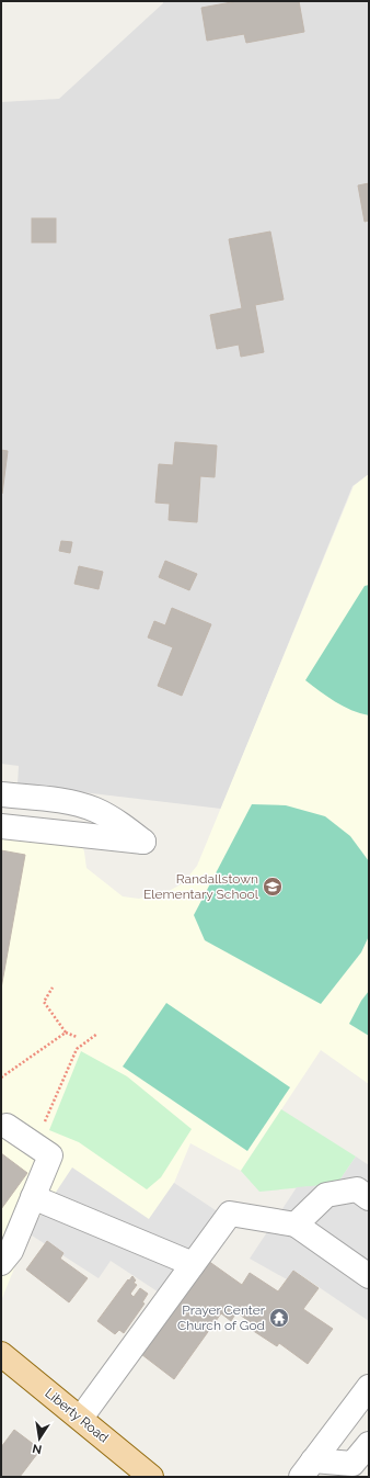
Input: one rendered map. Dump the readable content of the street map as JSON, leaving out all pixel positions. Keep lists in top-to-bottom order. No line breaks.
{"streets":{"main road":["Liberty Road"]},"places":{"school or university":["Randallstown Elementary School"],"temple":["Prayer Center Church of God"]},"north":"bottom"}
